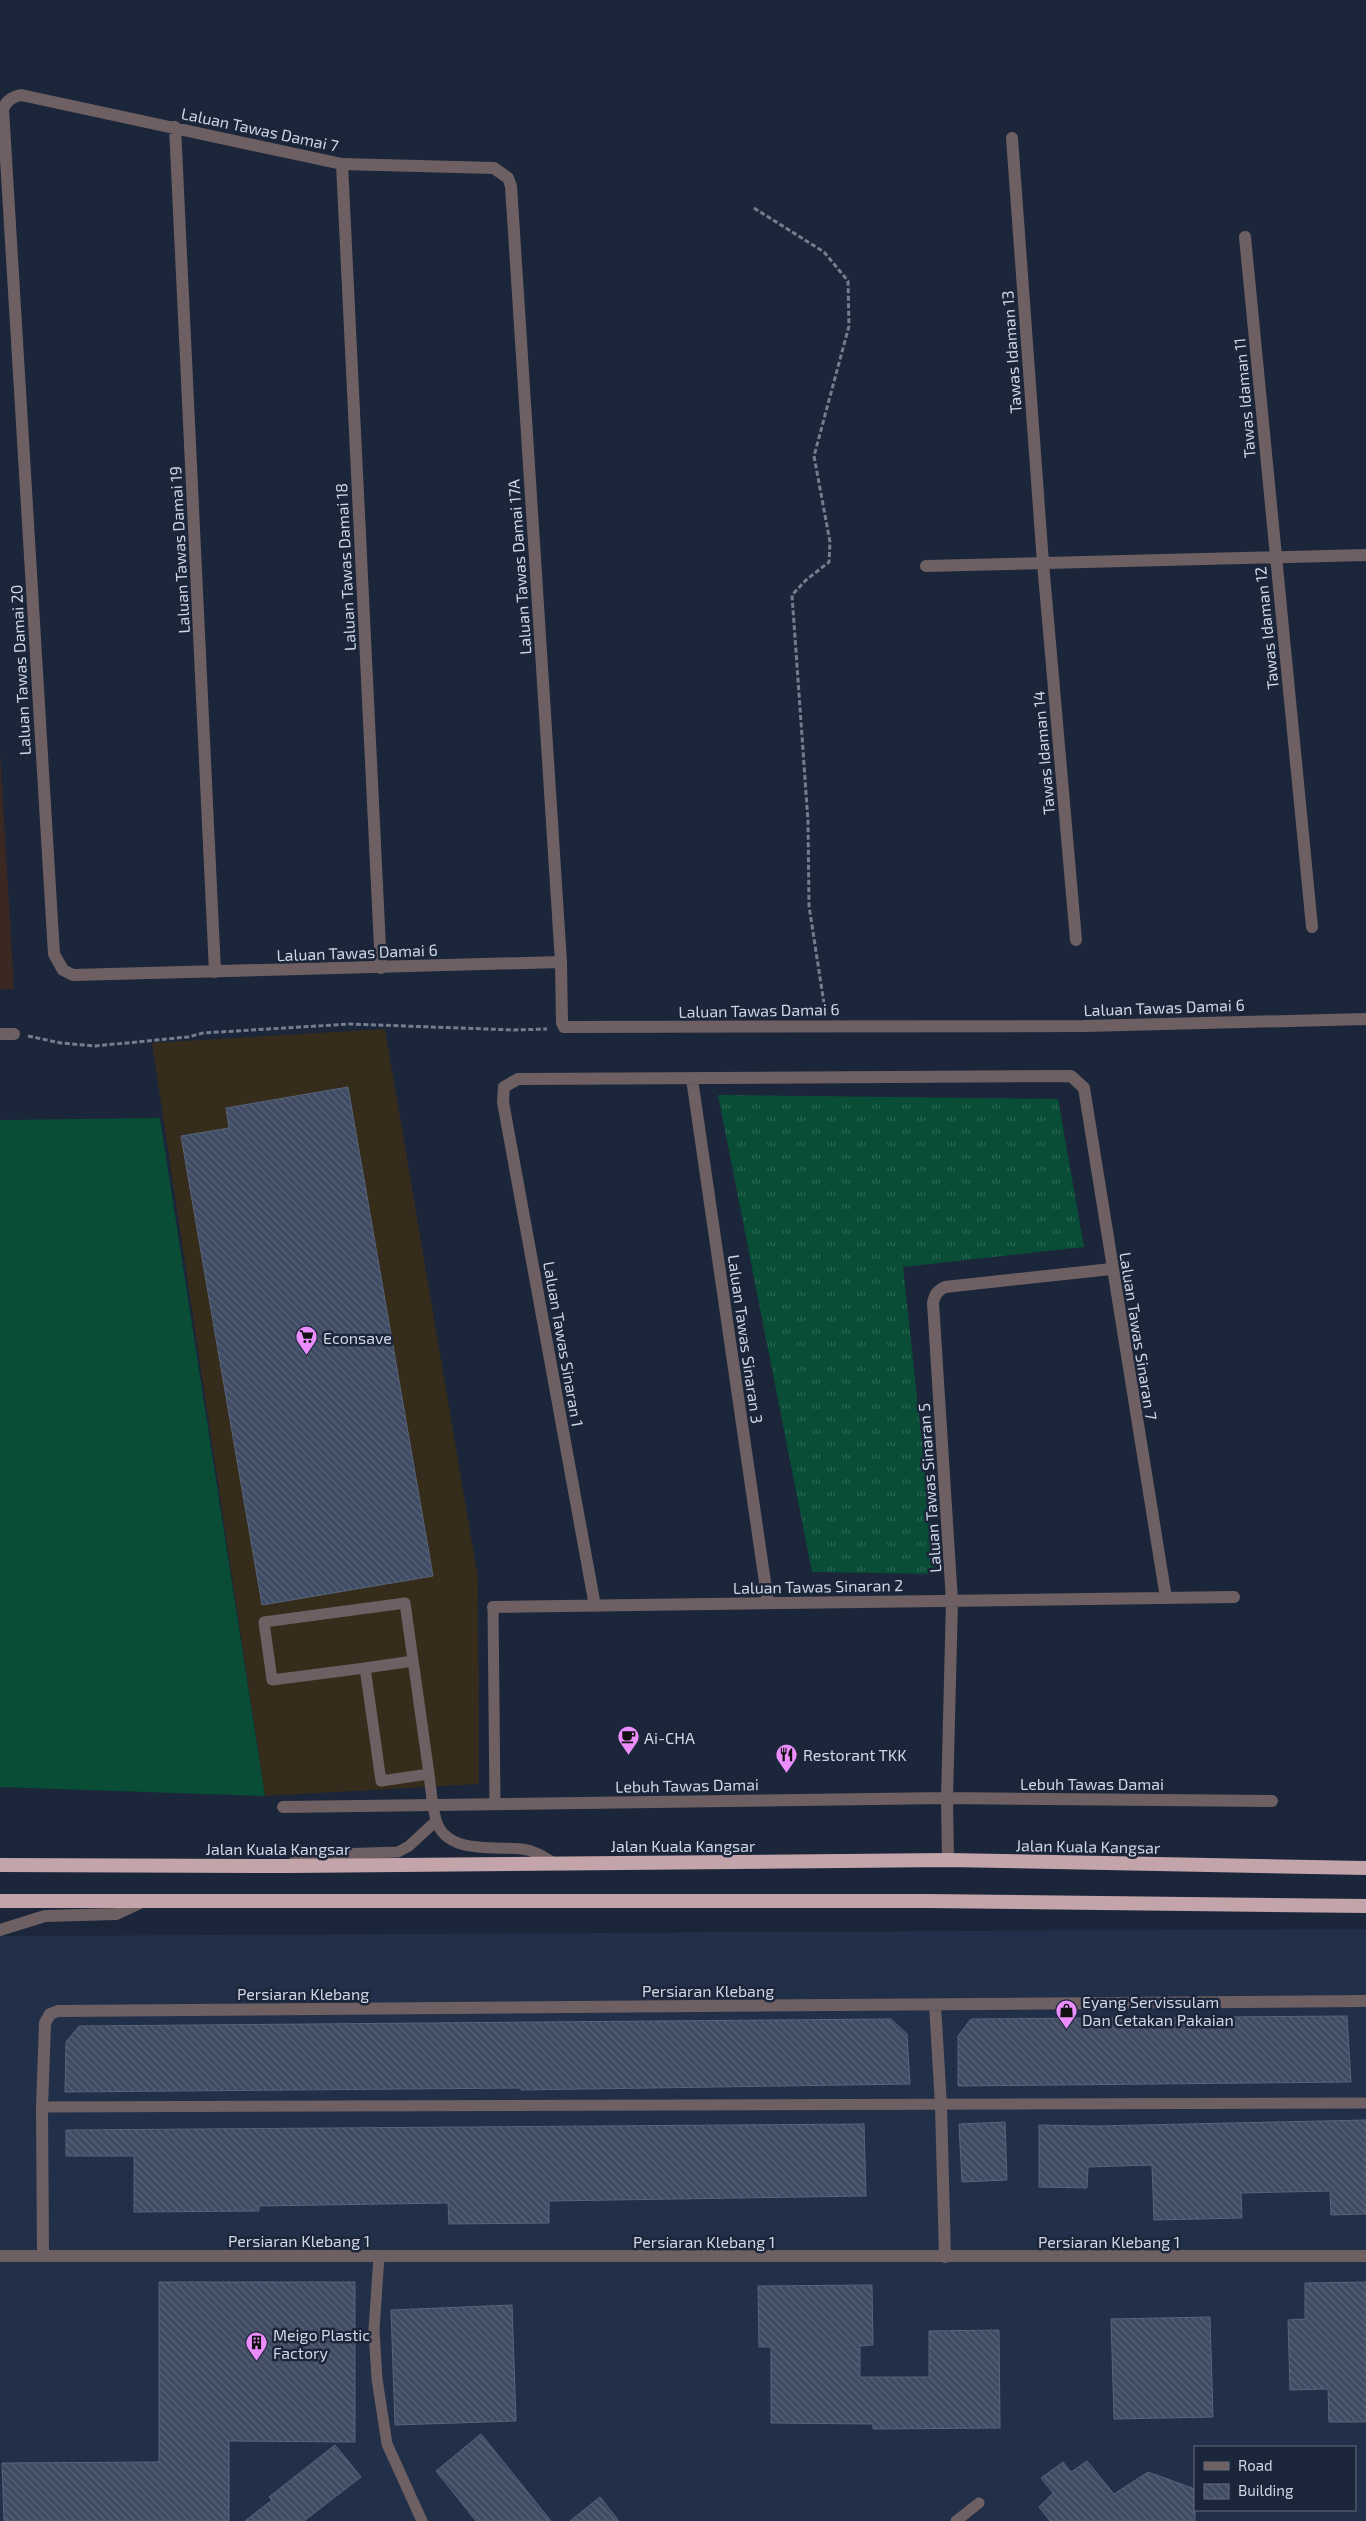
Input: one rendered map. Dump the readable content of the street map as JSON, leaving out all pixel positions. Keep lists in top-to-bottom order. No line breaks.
{"streets":{"highway":["Jalan Kuala Kangsar"],"street":["Laluan Tawas Damai 7","Tawas Idaman 13","Tawas Idaman 11","Laluan Tawas Damai 19","Laluan Tawas Damai 18","Laluan Tawas Damai 17A","Tawas Idaman 12","Laluan Tawas Damai 20","Tawas Idaman 14","Laluan Tawas Damai 6","Laluan Tawas Sinaran 7","Laluan Tawas Sinaran 3","Laluan Tawas Sinaran 1","Laluan Tawas Sinaran 5","Laluan Tawas Sinaran 2","Lebuh Tawas Damai","Persiaran Klebang","Persiaran Klebang 1"]},"crossings":[["Laluan Tawas Damai 7","Laluan Tawas Damai 19"],["Laluan Tawas Damai 7","Laluan Tawas Damai 18"],["Laluan Tawas Damai 7","Laluan Tawas Damai 17A"],["Laluan Tawas Damai 7","Laluan Tawas Damai 20"],["Tawas Idaman 13","Tawas Idaman 12"],["Tawas Idaman 13","Tawas Idaman 14"],["Tawas Idaman 11","Tawas Idaman 12"],["Laluan Tawas Damai 19","Laluan Tawas Damai 20"],["Laluan Tawas Damai 19","Laluan Tawas Damai 6"],["Laluan Tawas Damai 18","Laluan Tawas Damai 6"],["Laluan Tawas Damai 17A","Laluan Tawas Damai 6"],["Tawas Idaman 12","Tawas Idaman 14"],["Laluan Tawas Damai 20","Laluan Tawas Damai 6"],["Laluan Tawas Sinaran 7","Laluan Tawas Sinaran 3"],["Laluan Tawas Sinaran 7","Laluan Tawas Sinaran 1"],["Laluan Tawas Sinaran 7","Laluan Tawas Sinaran 5"],["Laluan Tawas Sinaran 7","Laluan Tawas Sinaran 2"],["Laluan Tawas Sinaran 3","Laluan Tawas Sinaran 1"],["Laluan Tawas Sinaran 3","Laluan Tawas Sinaran 2"],["Laluan Tawas Sinaran 1","Laluan Tawas Sinaran 2"],["Laluan Tawas Sinaran 5","Laluan Tawas Sinaran 2"],["Laluan Tawas Sinaran 5","Lebuh Tawas Damai"],["Laluan Tawas Sinaran 5","Jalan Kuala Kangsar"]],"places":{"supermarket":["Econsave"],"cafe":["Ai-CHA"],"restaurant":["Restorant TKK"],"shop":["Eyang Servissulam Dan Cetakan Pakaian"],"building":["Meigo Plastic Factory"]},"legend":["Road","Building"]}
